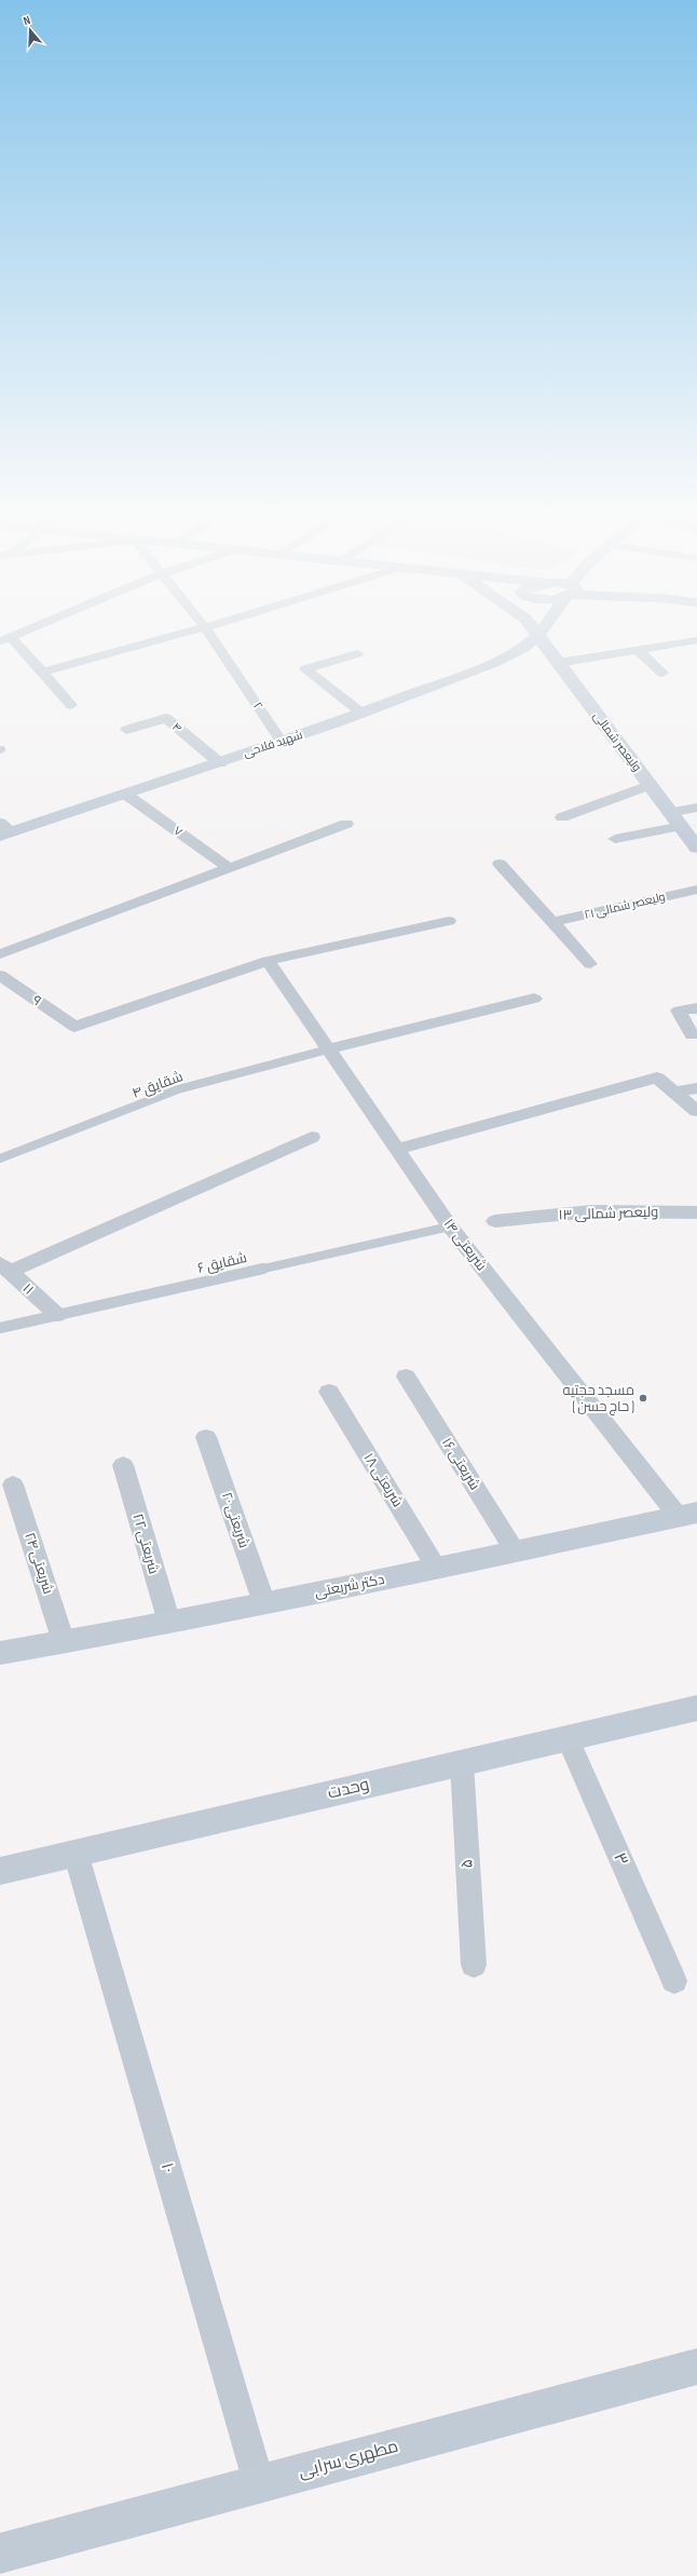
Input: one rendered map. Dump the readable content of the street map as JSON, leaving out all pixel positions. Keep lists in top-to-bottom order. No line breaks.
{"streets":{"street":["۲","۴","ولیعصر شمالی","شهید فلاحی","۷","ولیعصر شمالی ۲۱","۹","ولیعصر شمالی ۱۳","شریعتی ۱۴","۱۱","شریعتی ۱۶","شریعتی ۱۸","شریعتی ۲۰","شریعتی ۲۲","شریعتی ۲۴","دکتر شریعتی","وحدت","۳","۵","۱۰","مطهری سرابی"],"lane":["شقایق ۴","شقایق ۶"]},"crossings":[["۲","شهید فلاحی"],["۴","شهید فلاحی"],["ولیعصر شمالی","شهید فلاحی"],["شهید فلاحی","۷"],["۹","شریعتی ۱۴"],["شقایق ۴","شریعتی ۱۴"],["شریعتی ۱۴","شقایق ۶"],["شریعتی ۱۴","دکتر شریعتی"],["شقایق ۶","۱۱"],["شریعتی ۱۶","دکتر شریعتی"],["شریعتی ۱۸","دکتر شریعتی"],["شریعتی ۲۰","دکتر شریعتی"],["شریعتی ۲۲","دکتر شریعتی"],["شریعتی ۲۴","دکتر شریعتی"],["وحدت","۳"],["وحدت","۵"],["وحدت","۱۰"],["۱۰","مطهری سرابی"]],"places":["مسجد حجتیه ( حاج حسن )"],"north":"top"}
